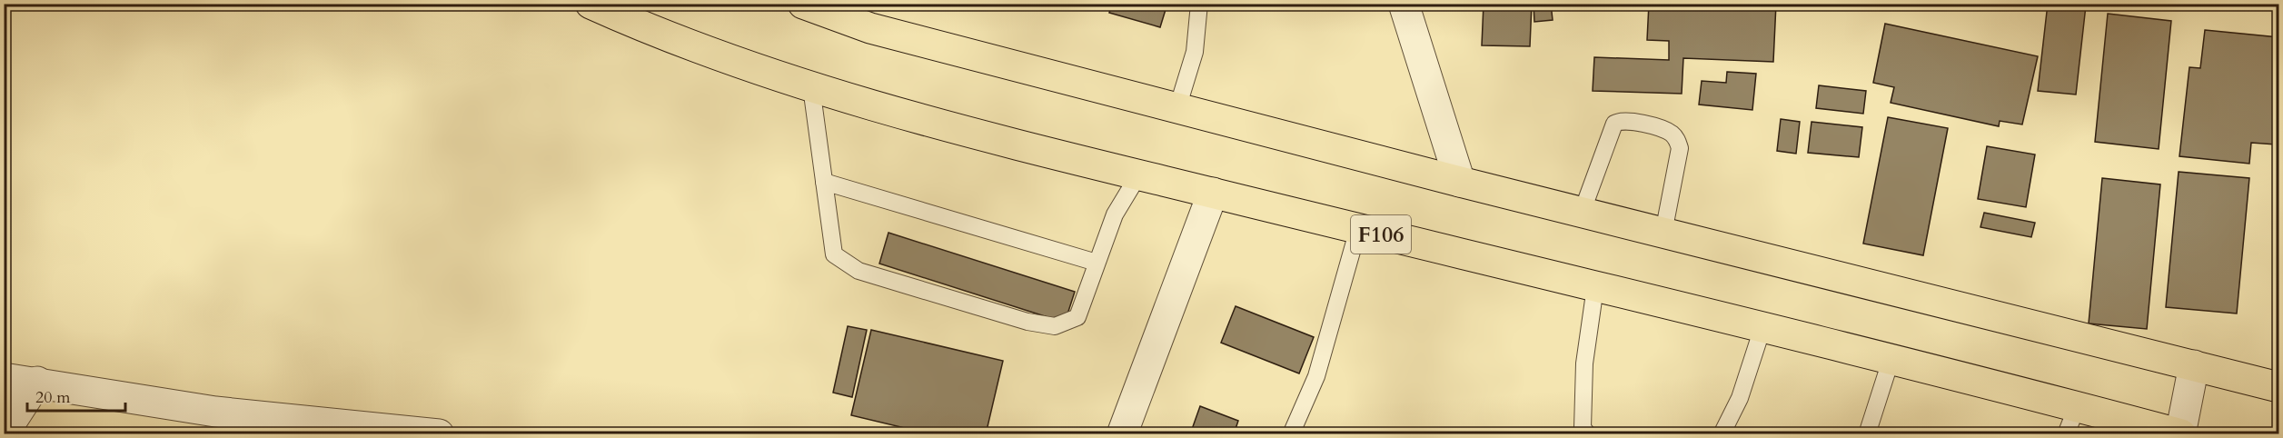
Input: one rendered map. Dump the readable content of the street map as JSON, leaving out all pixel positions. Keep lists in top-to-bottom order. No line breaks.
{"streets":{"main road":["F106"]},"scale_bar":"20 m"}
